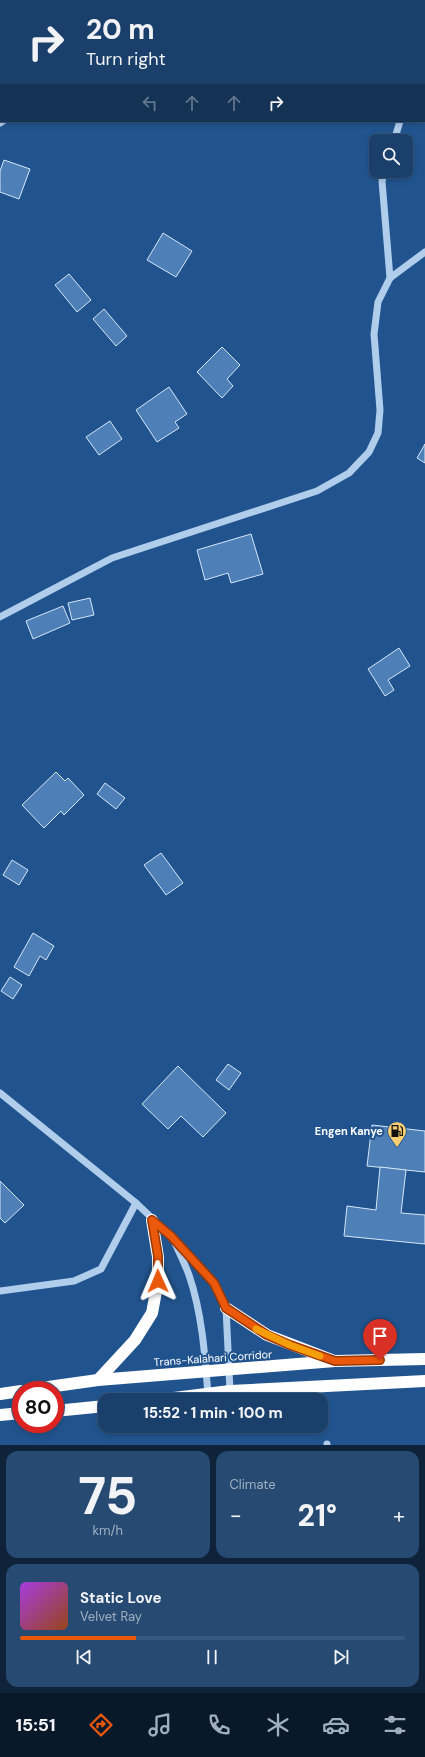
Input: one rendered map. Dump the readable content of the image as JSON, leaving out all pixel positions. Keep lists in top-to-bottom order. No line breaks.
{"streets":{"highway":["Trans-Kalahari Corridor"]},"places":{"fuel station":["Engen Kanye"]},"page":{"turn":["20 m","Turn right"],"limit":"80","trip":"15:52 · 1 min · 100 m","tile":[["75","km/h"],"Climate"],"heat":["−","21°","+"],"song":["Static Love","Velvet Ray"],"tabs":"15:51"}}
